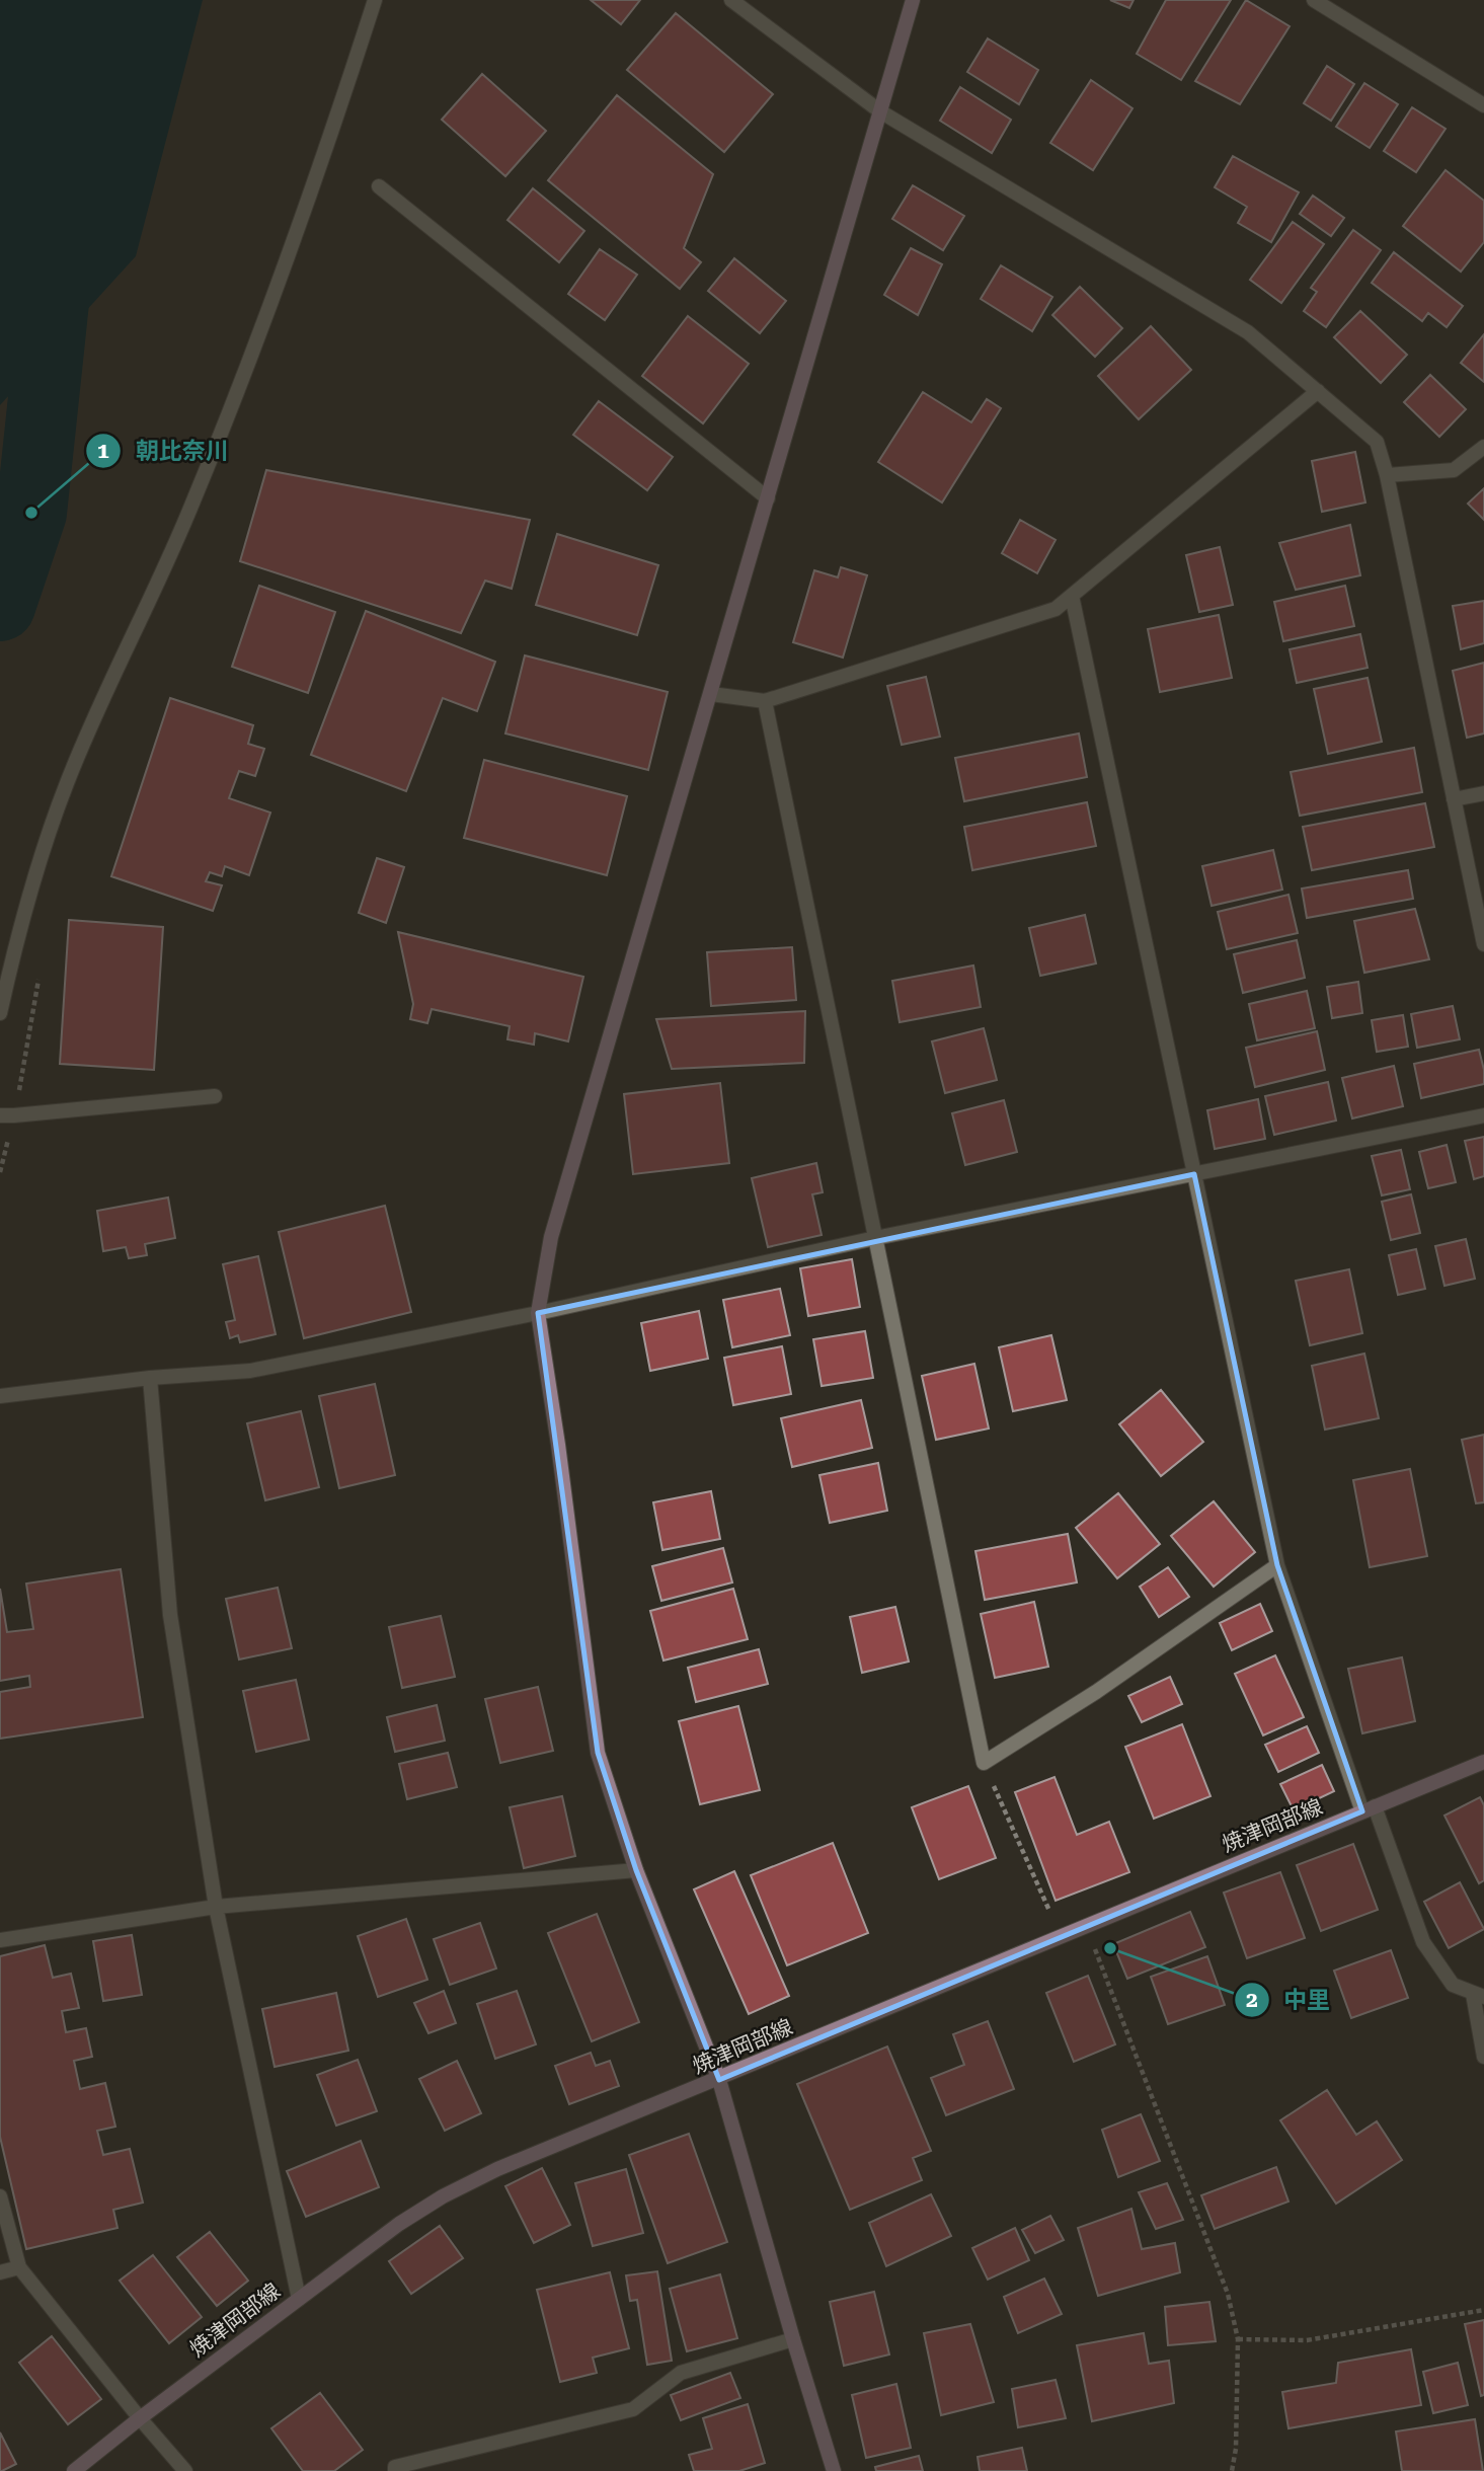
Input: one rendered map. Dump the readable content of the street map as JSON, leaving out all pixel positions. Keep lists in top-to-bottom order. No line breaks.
{"streets":{"street":["焼津岡部線"]},"places":["朝比奈川","中里"]}
